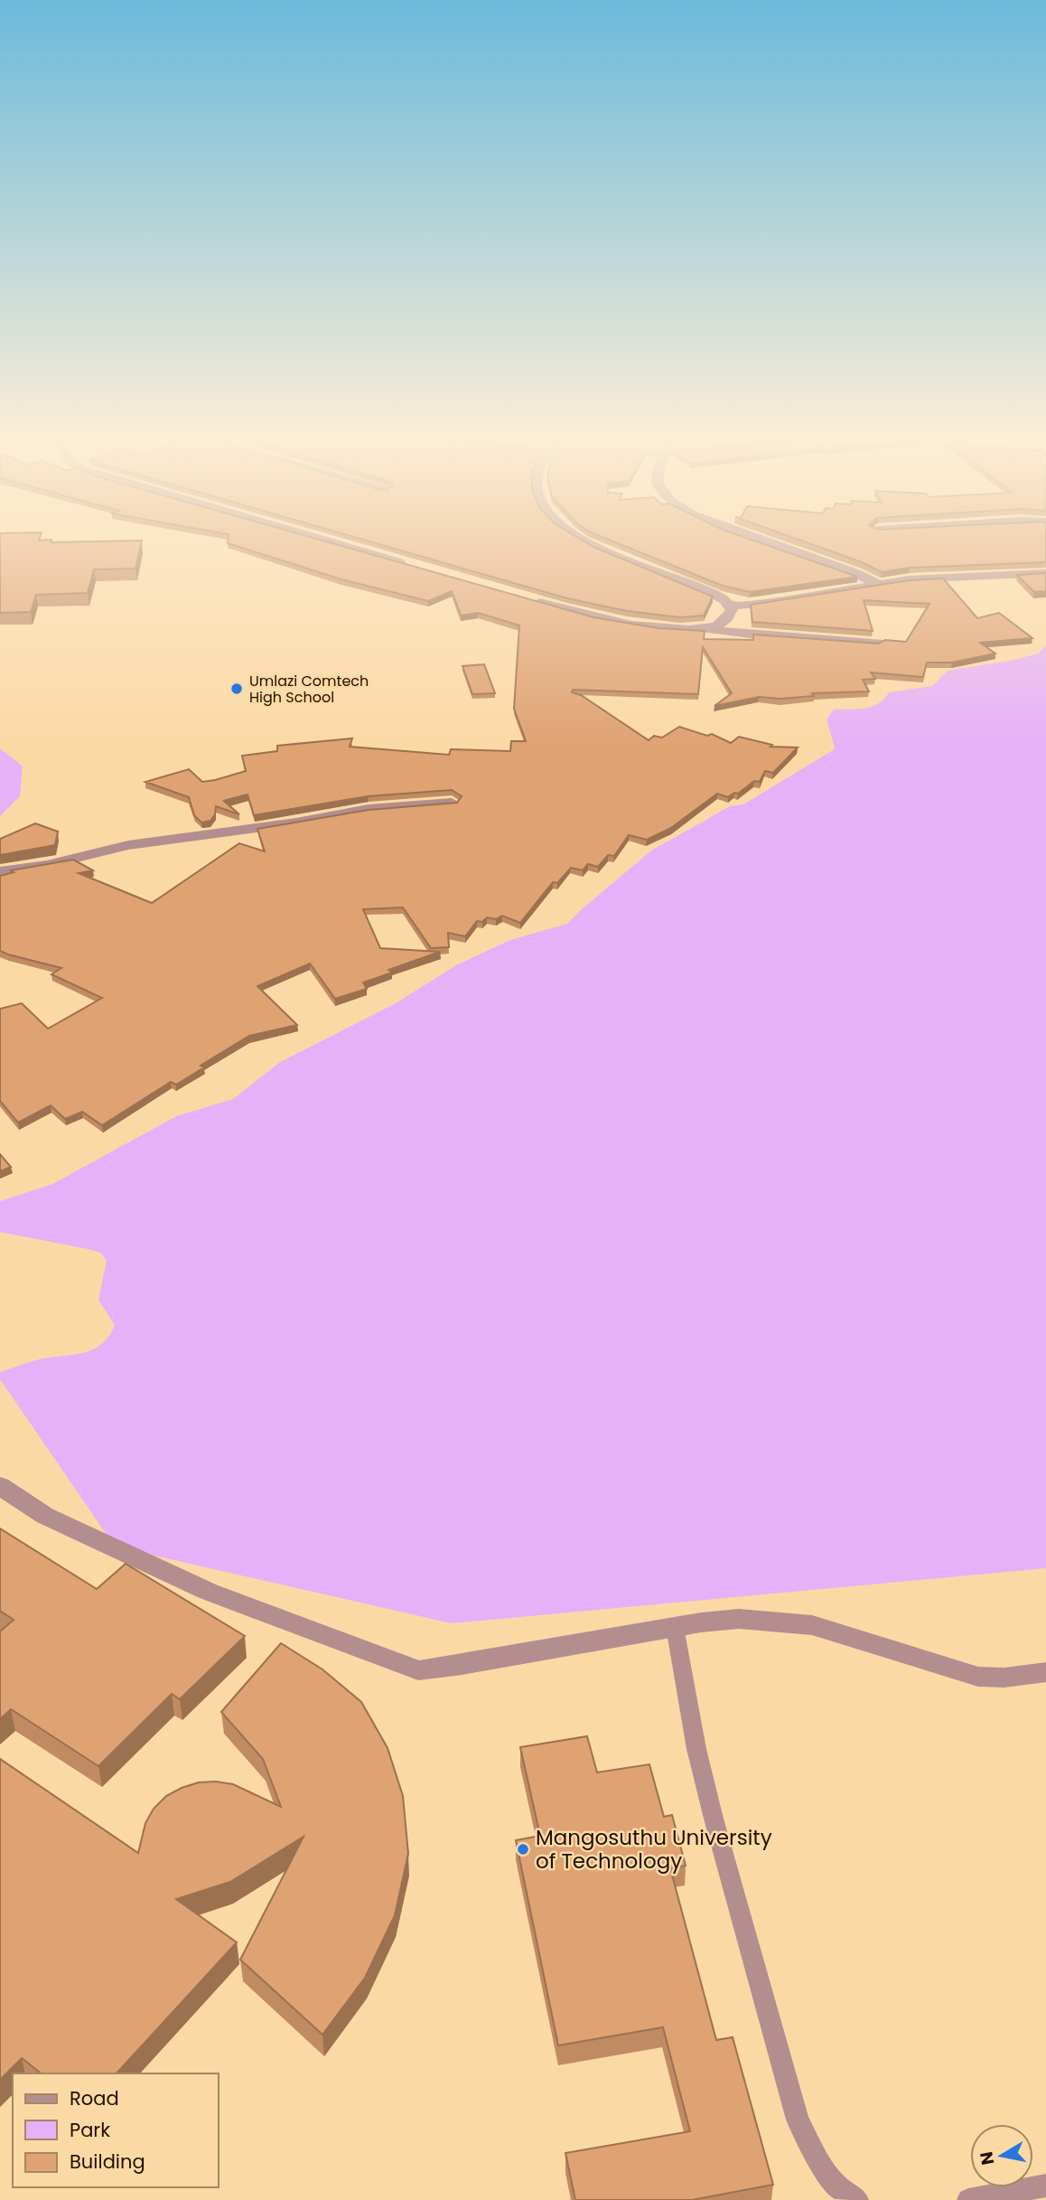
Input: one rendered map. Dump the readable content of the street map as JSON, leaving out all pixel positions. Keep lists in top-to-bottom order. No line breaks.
{"places":["Umlazi Comtech High School","Mangosuthu University of Technology"],"legend":["Road","Park","Building"],"north":"left"}
